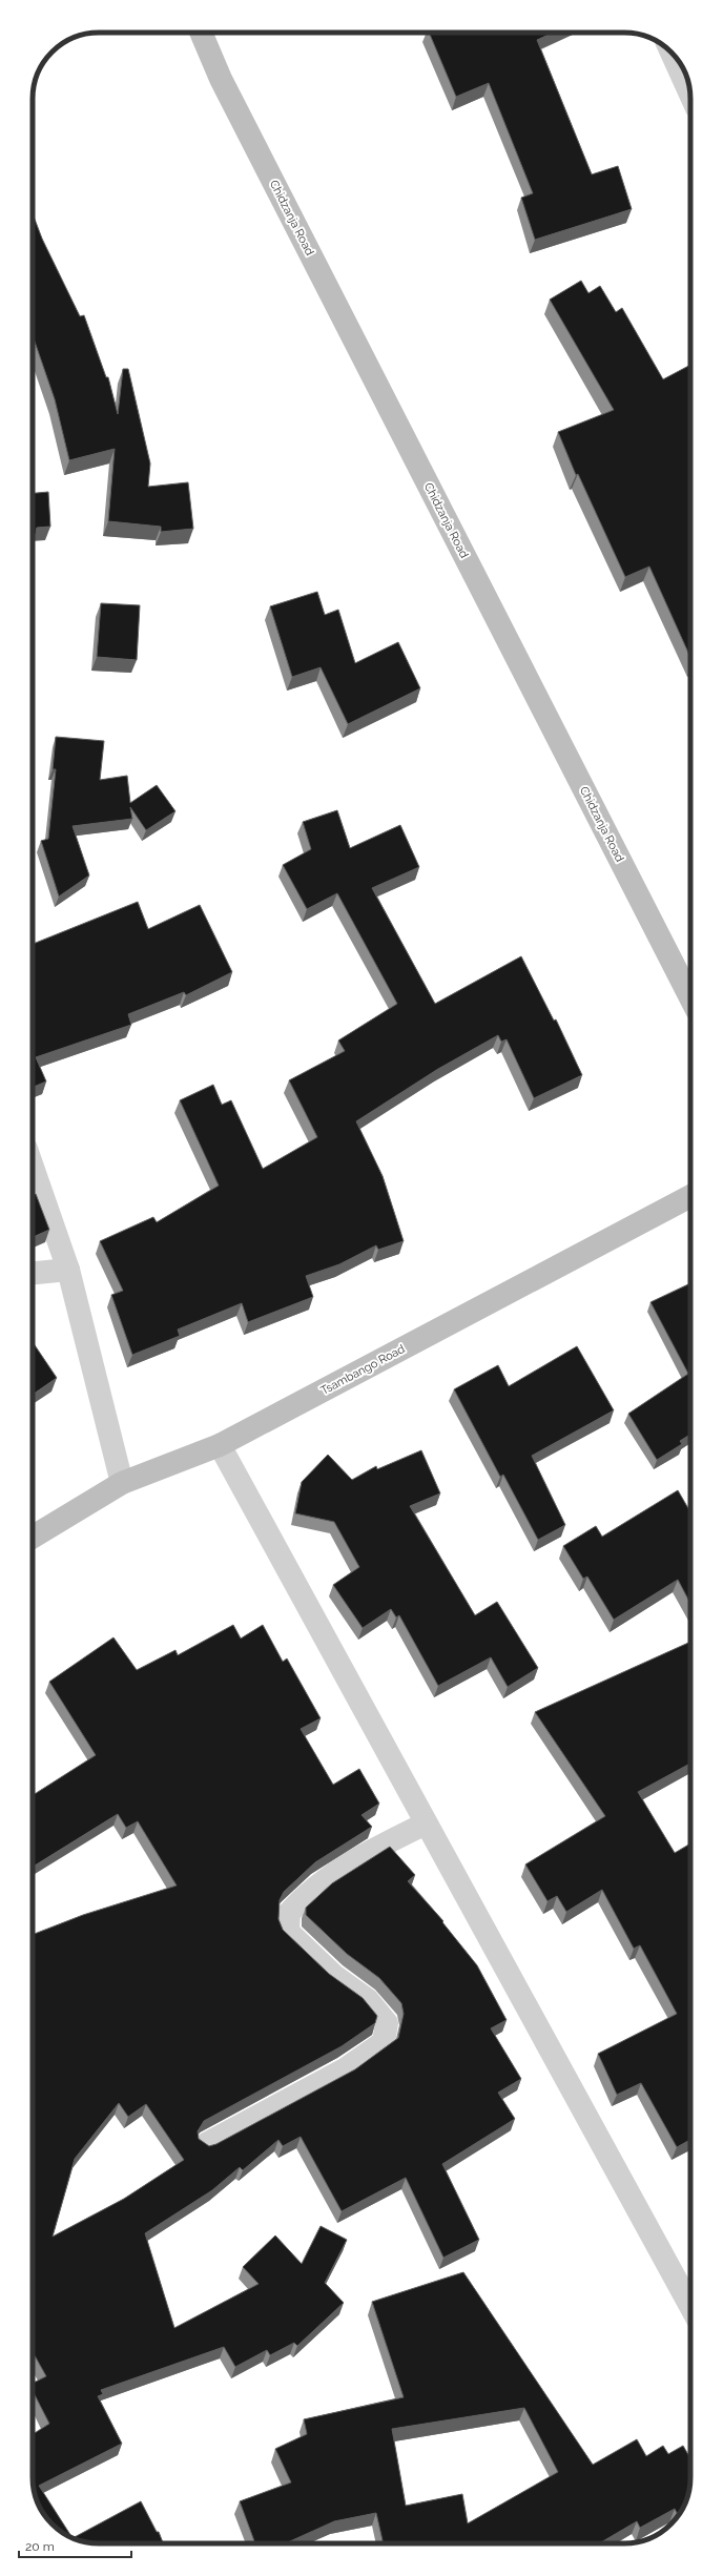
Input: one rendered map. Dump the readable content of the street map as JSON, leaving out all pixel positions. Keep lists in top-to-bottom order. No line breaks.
{"streets":{"street":["Chidzanja Road","Tsambango Road"]},"scale_bar":"20 m"}
